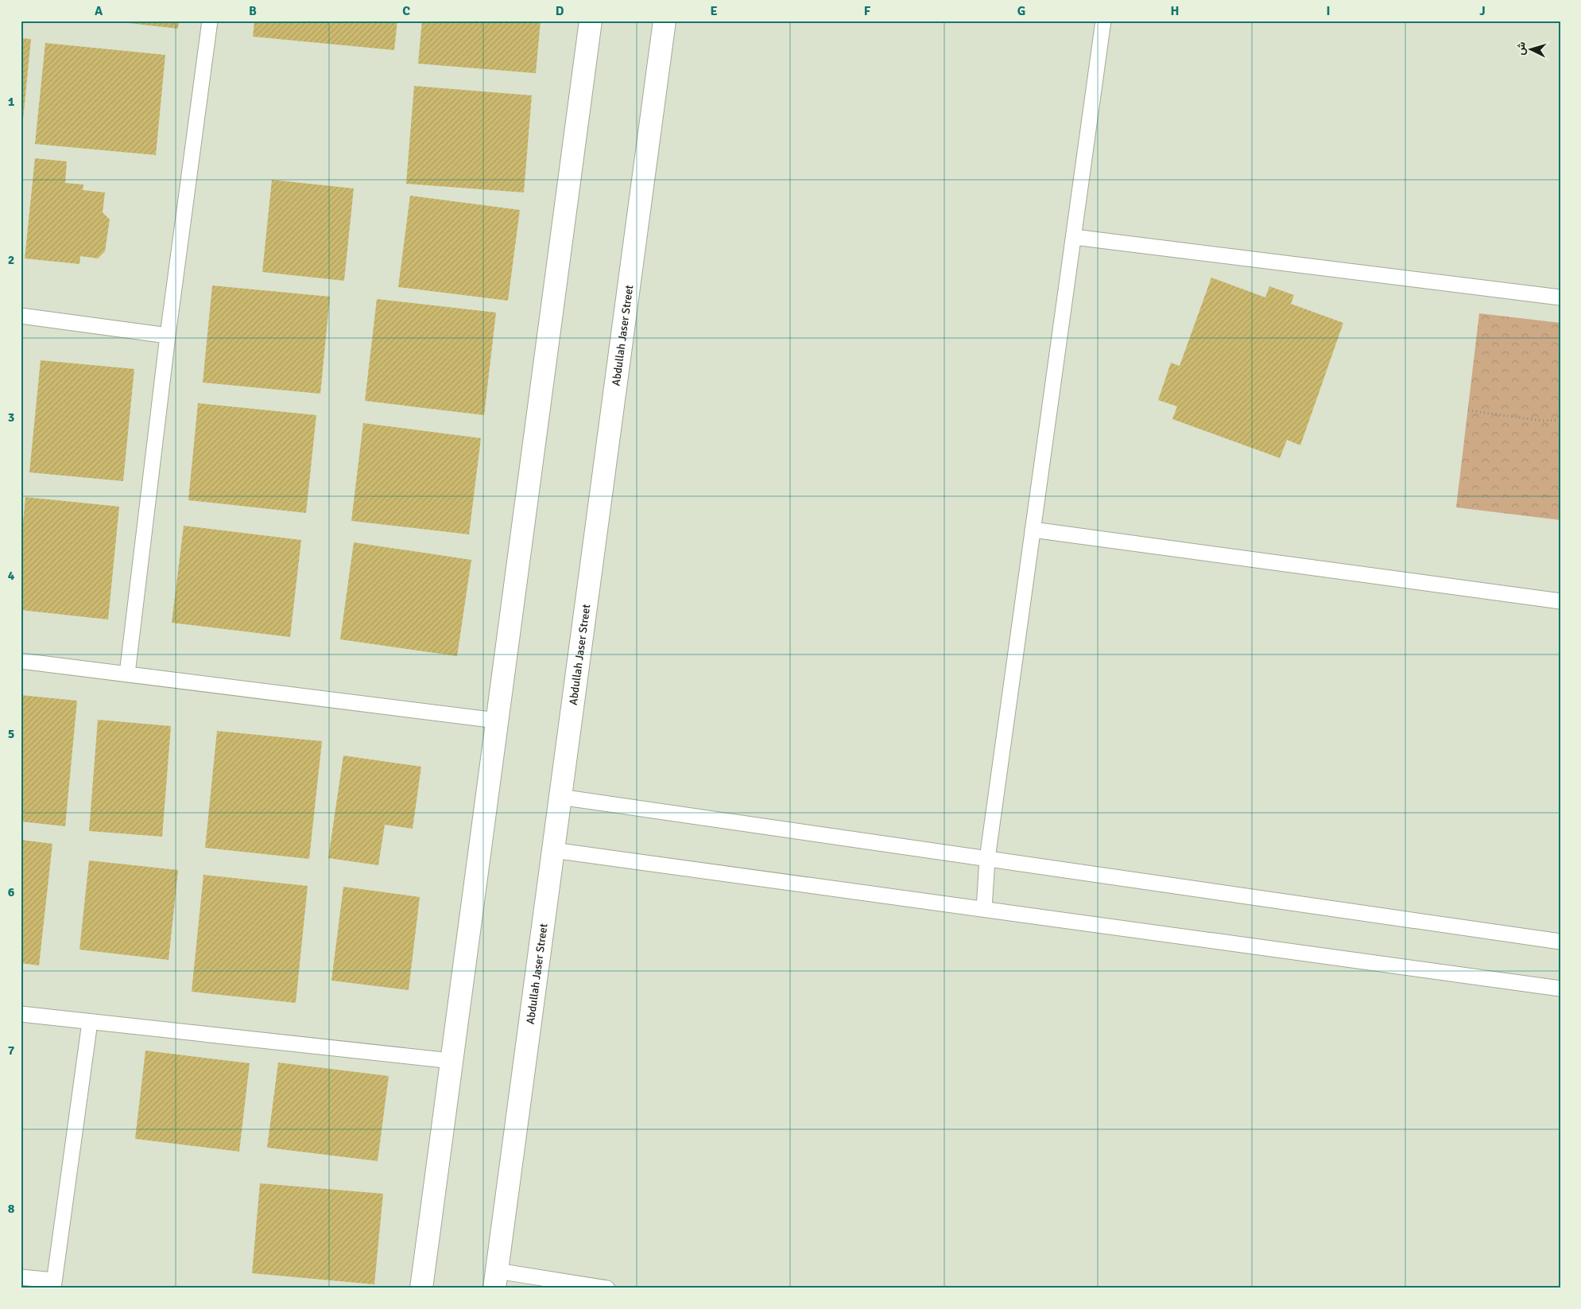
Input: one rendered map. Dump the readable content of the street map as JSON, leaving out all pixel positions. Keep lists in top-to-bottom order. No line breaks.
{"streets":{"street":["Abdullah Jaser Street"]},"north":"left","grid":{"columns":["A","B","C","D","E","F","G","H","I","J"],"rows":["1","2","3","4","5","6","7","8"]}}
